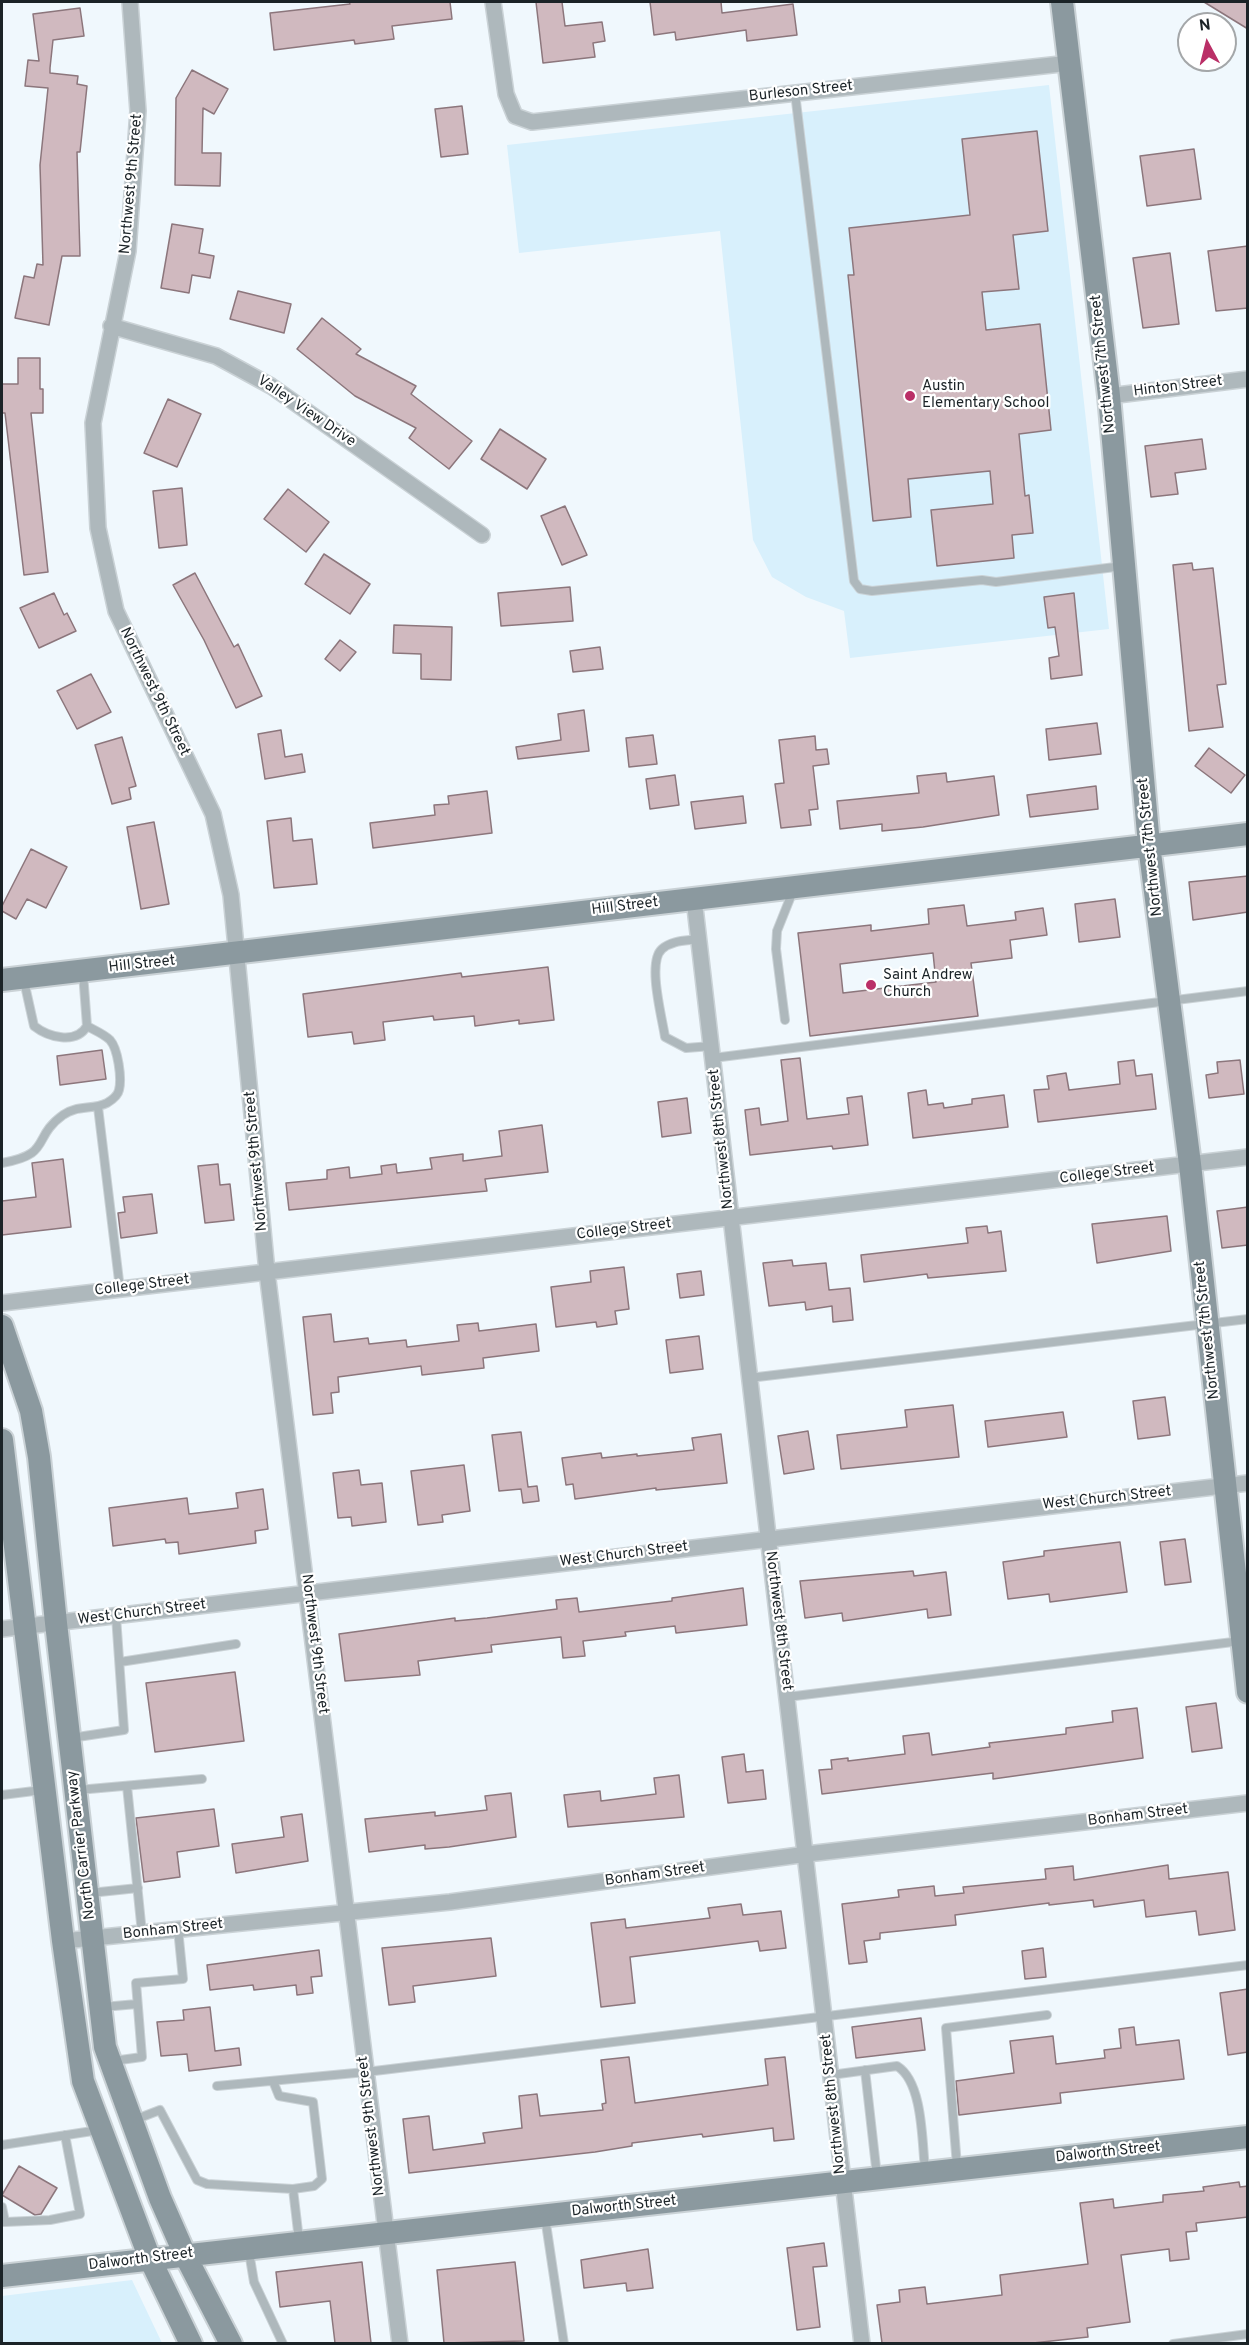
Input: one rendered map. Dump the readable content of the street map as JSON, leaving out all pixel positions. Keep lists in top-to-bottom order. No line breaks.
{"streets":{"street":["Burleson Street","Northwest 9th Street","Northwest 7th Street","Hinton Street","Valley View Drive","Hill Street","Northwest 8th Street","College Street","West Church Street","Bonham Street","North Carrier Parkway","Dalworth Street"]},"crossings":[["Burleson Street","Northwest 7th Street"],["Northwest 9th Street","Valley View Drive"],["Northwest 9th Street","Hill Street"],["Northwest 9th Street","College Street"],["Northwest 9th Street","West Church Street"],["Northwest 9th Street","Bonham Street"],["Northwest 9th Street","Dalworth Street"],["Northwest 7th Street","Hinton Street"],["Northwest 7th Street","Hill Street"],["Northwest 7th Street","College Street"],["Northwest 7th Street","West Church Street"],["Hill Street","Northwest 8th Street"],["Northwest 8th Street","College Street"],["Northwest 8th Street","West Church Street"],["Northwest 8th Street","Bonham Street"],["Northwest 8th Street","Dalworth Street"],["West Church Street","North Carrier Parkway"],["Bonham Street","North Carrier Parkway"],["North Carrier Parkway","Dalworth Street"]],"places":["Austin Elementary School","Saint Andrew Church"],"north":"top"}
